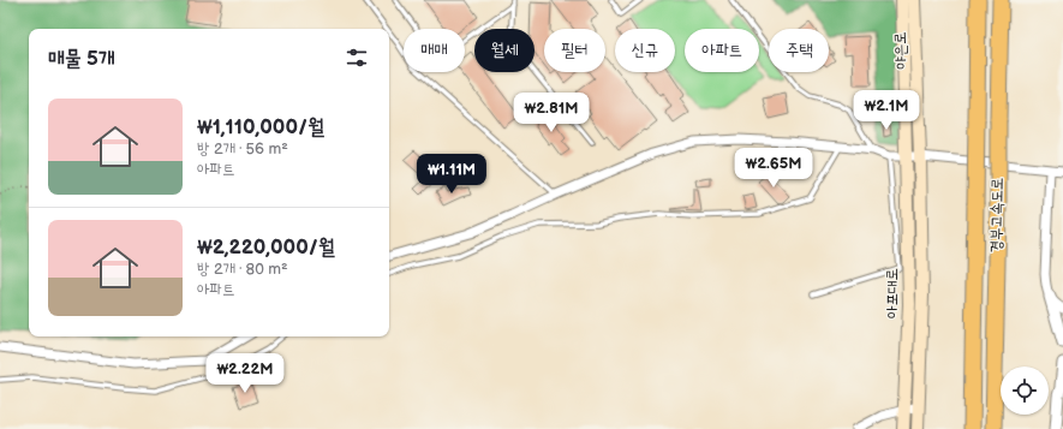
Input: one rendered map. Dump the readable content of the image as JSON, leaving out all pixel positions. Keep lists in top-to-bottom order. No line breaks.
{"streets":{"highway":["경부고속도로"],"main road":["야은로","아포대로"]},"crossings":[["야은로","아포대로"]],"page":{"chip":["매매","월세","필터","신규","아파트","주택"],"heading":"매물 5개","list":[{"name":"₩1,110,000/월","note":"방 2개 · 56 m² · 아파트"},{"name":"₩2,220,000/월","note":"방 2개 · 80 m² · 아파트"}],"price":["₩2.1M","₩2.81M","₩2.65M","₩1.11M","₩2.22M"]}}
